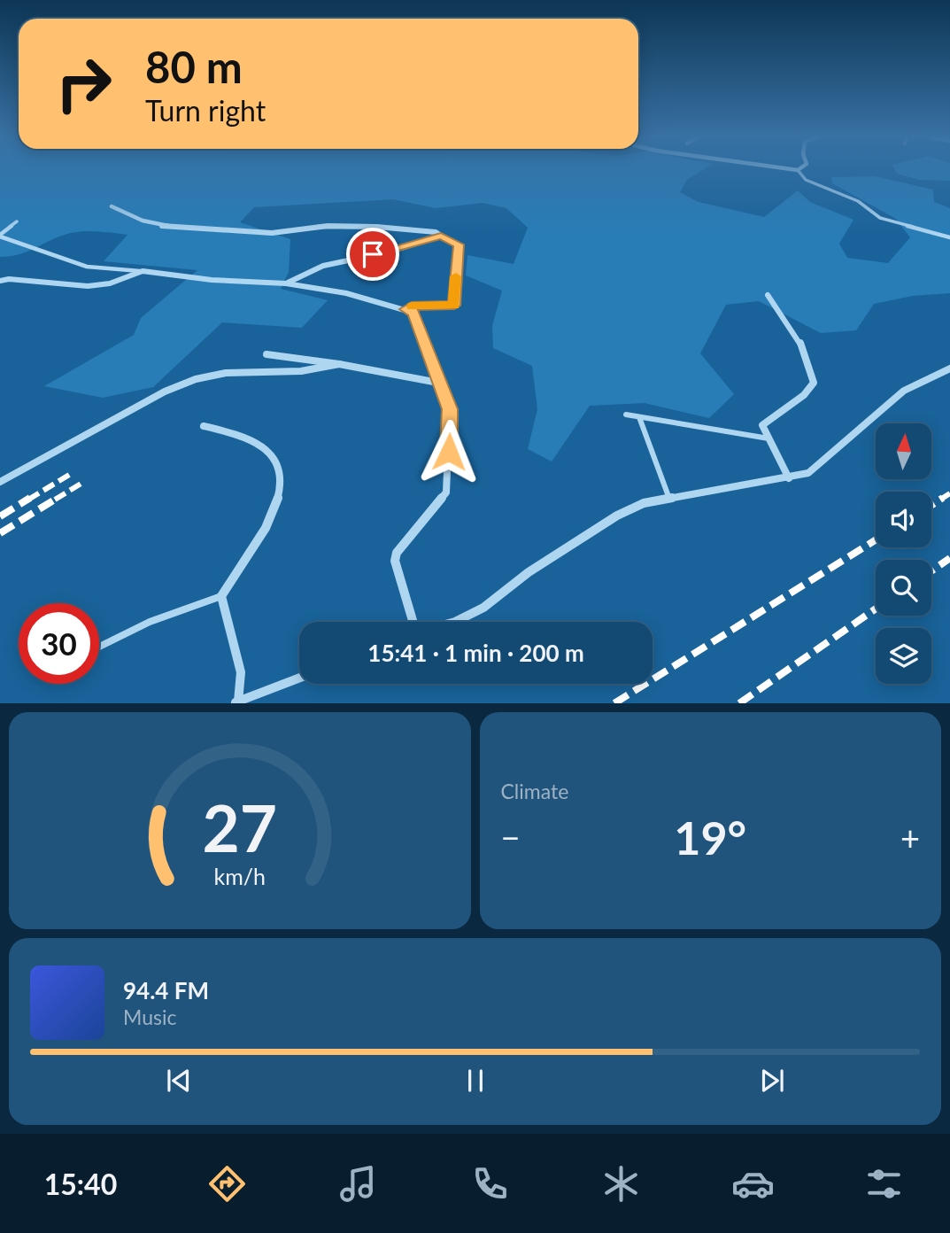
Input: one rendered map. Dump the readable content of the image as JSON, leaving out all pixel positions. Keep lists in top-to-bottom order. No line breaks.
{"north":"top","page":{"turn":["80 m","Turn right"],"limit":"30","trip":"15:41 · 1 min · 200 m","tile":"Climate","heat":["−","19°","+"],"song":["94.4 FM","Music"],"tabs":"15:40","gauge":["27","km/h"]}}
